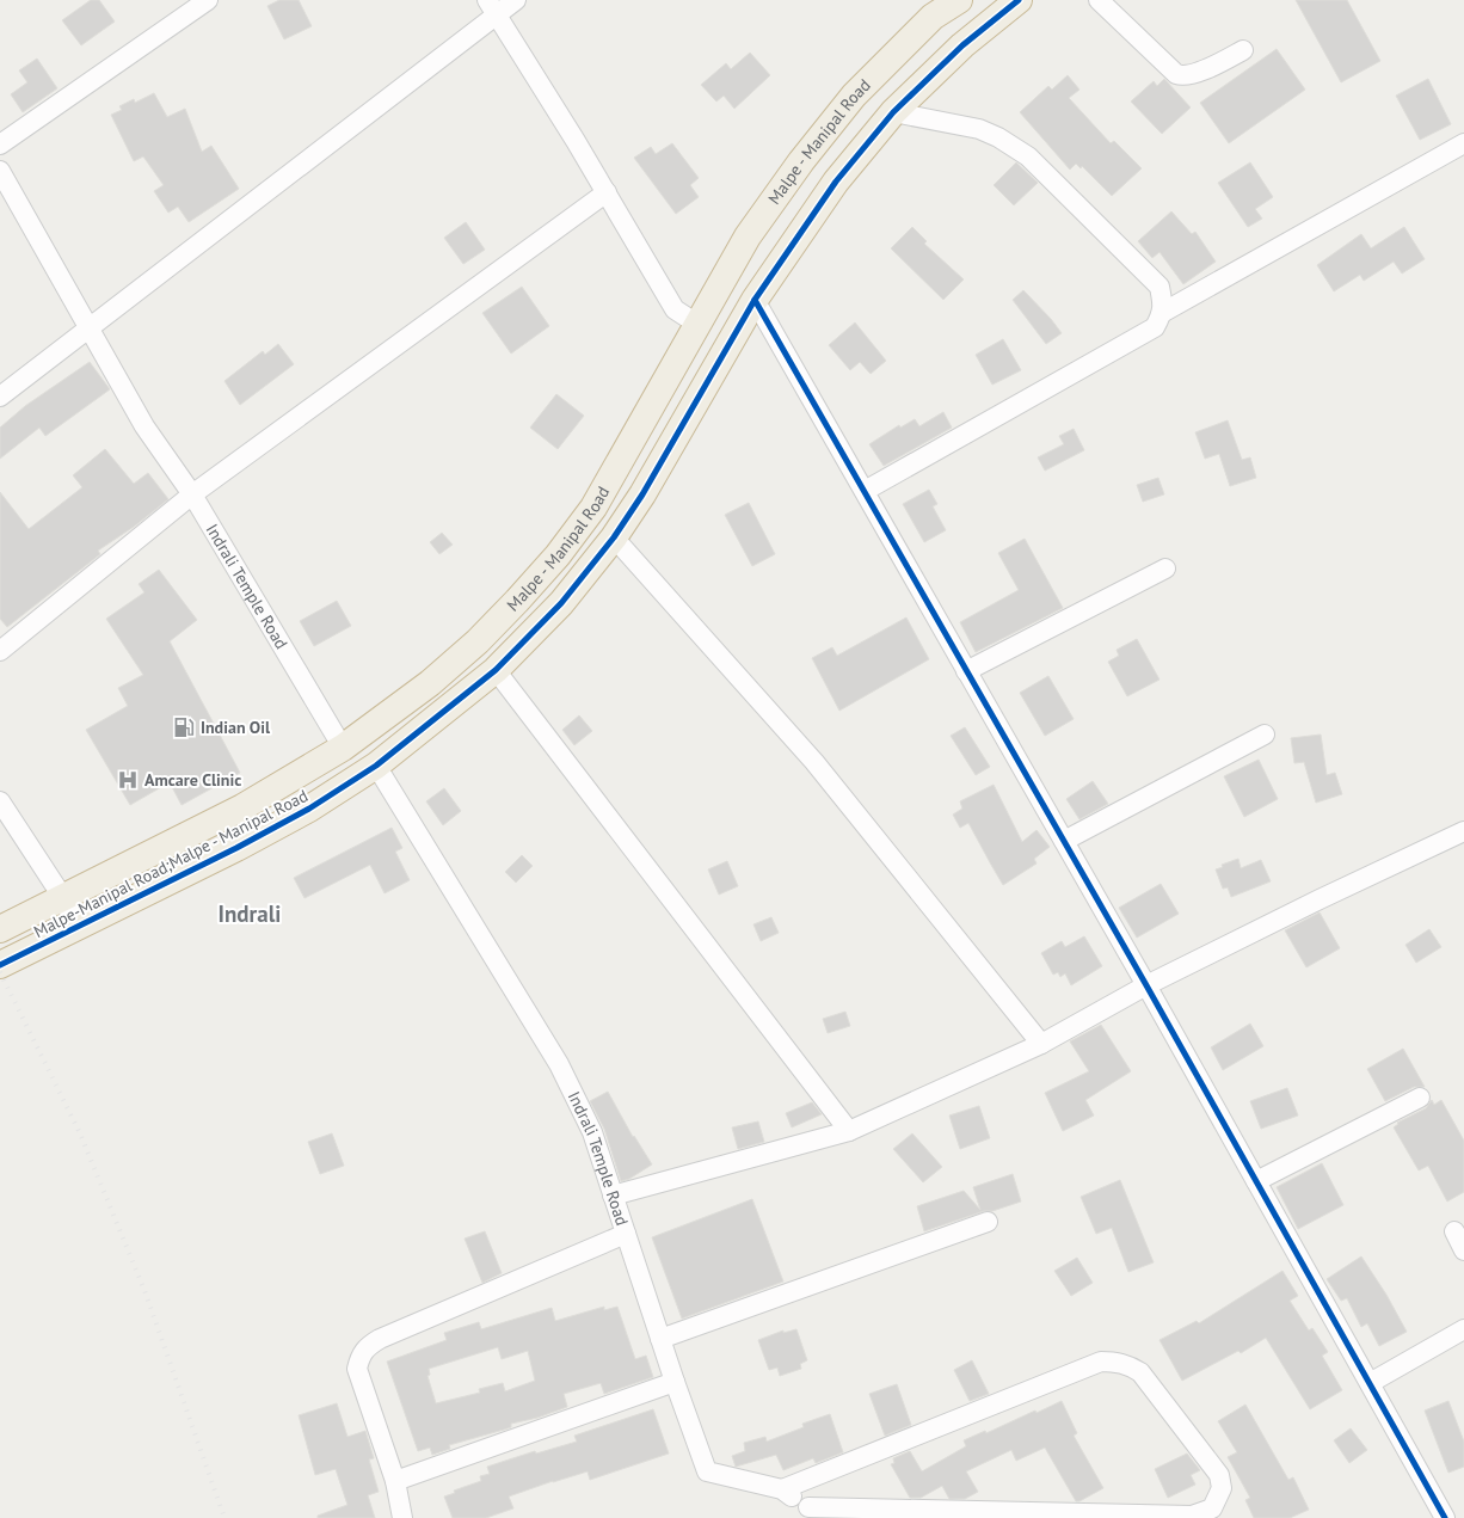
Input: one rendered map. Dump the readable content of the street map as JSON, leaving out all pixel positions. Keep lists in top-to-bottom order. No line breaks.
{"streets":{"highway":["Malpe - Manipal Road","Malpe-Manipal Road;Malpe - Manipal Road"],"street":["Indrali Temple Road"]},"crossings":[["Malpe - Manipal Road","Indrali Temple Road"],["Indrali Temple Road","Malpe-Manipal Road;Malpe - Manipal Road"]],"districts":["Indrali"],"places":{"fuel station":["Indian Oil"],"hospital":["Amcare Clinic"]}}
